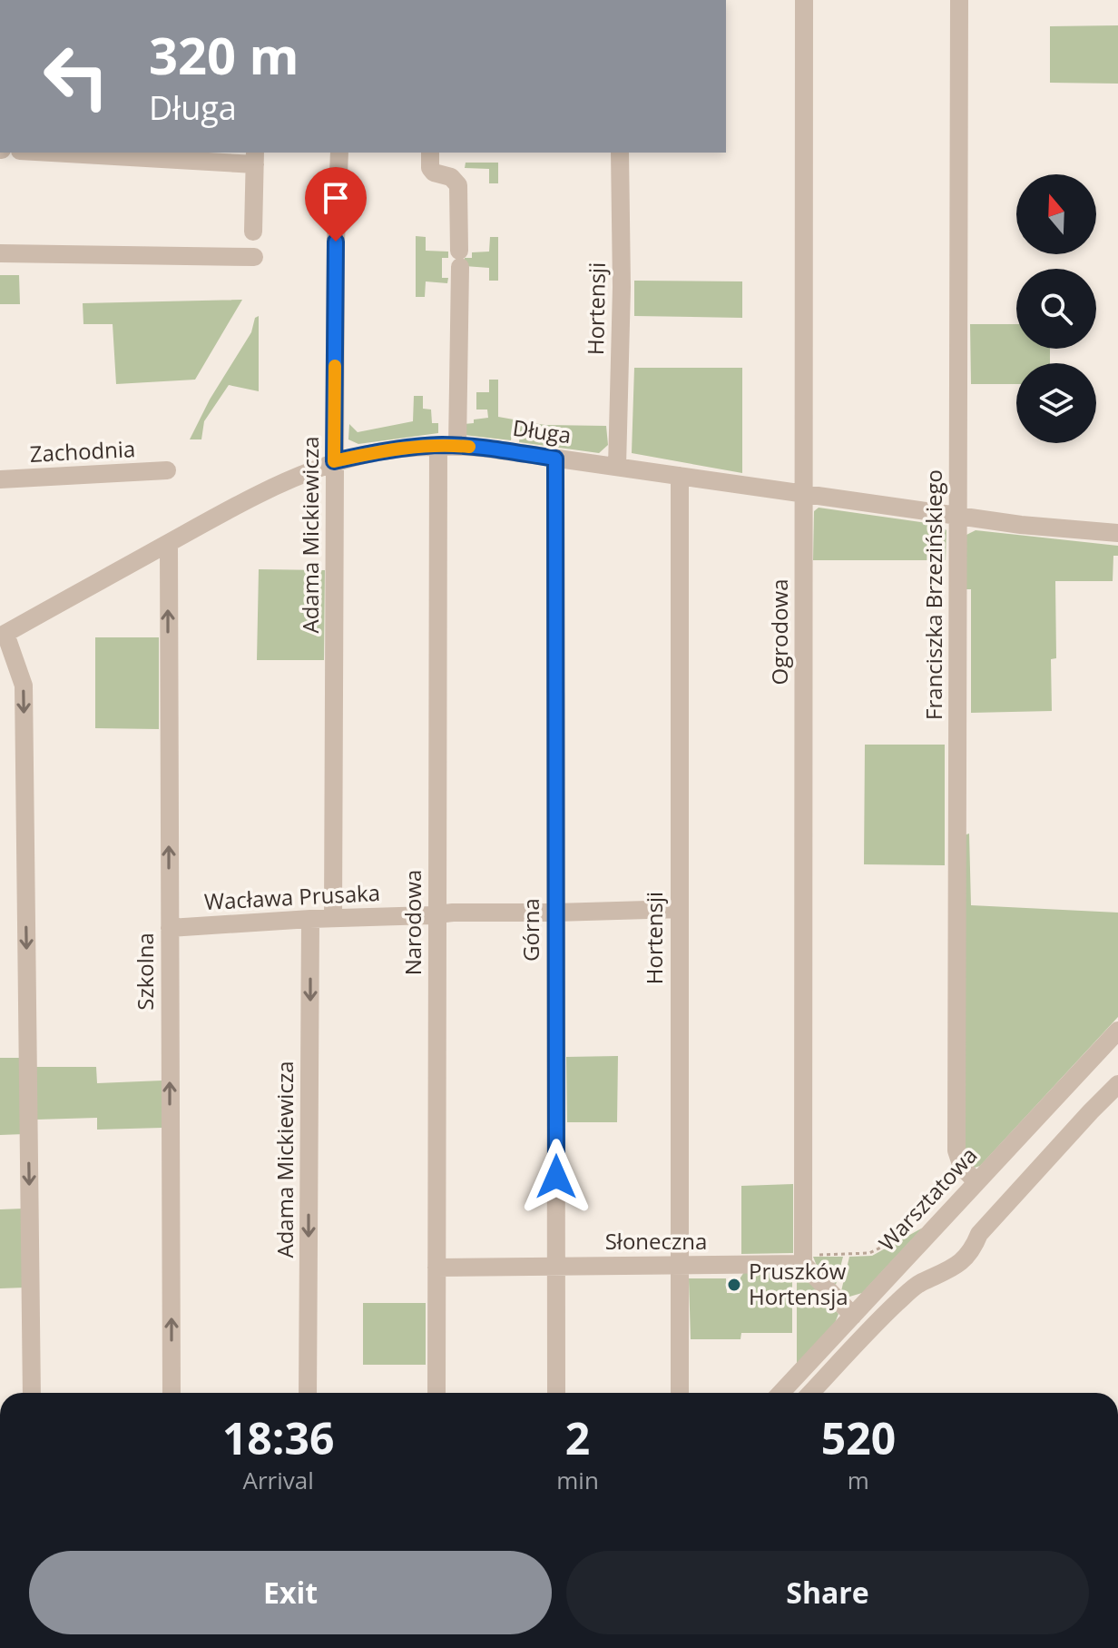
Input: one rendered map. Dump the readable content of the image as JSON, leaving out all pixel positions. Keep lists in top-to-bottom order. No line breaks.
{"streets":{"street":["Hortensji","Długa","Zachodnia","Adama Mickiewicza","Franciszka Brzezińskiego","Ogrodowa","Wacława Prusaka","Narodowa","Górna","Szkolna","Warsztatowa","Słoneczna"]},"crossings":[["Hortensji","Długa"],["Hortensji","Wacława Prusaka"],["Hortensji","Słoneczna"],["Długa","Adama Mickiewicza"],["Długa","Franciszka Brzezińskiego"],["Długa","Ogrodowa"],["Długa","Narodowa"],["Długa","Górna"],["Długa","Szkolna"],["Adama Mickiewicza","Wacława Prusaka"],["Franciszka Brzezińskiego","Warsztatowa"],["Ogrodowa","Słoneczna"],["Wacława Prusaka","Narodowa"],["Wacława Prusaka","Górna"],["Wacława Prusaka","Szkolna"],["Narodowa","Słoneczna"],["Górna","Słoneczna"]],"one_way":["Adama Mickiewicza"],"places":["Pruszków Hortensja"],"north":"top","page":{"turn":["320 m","Długa"],"eta":["18:36","Arrival","2","min","520","m"],"buttons":["Exit","Share"]}}
